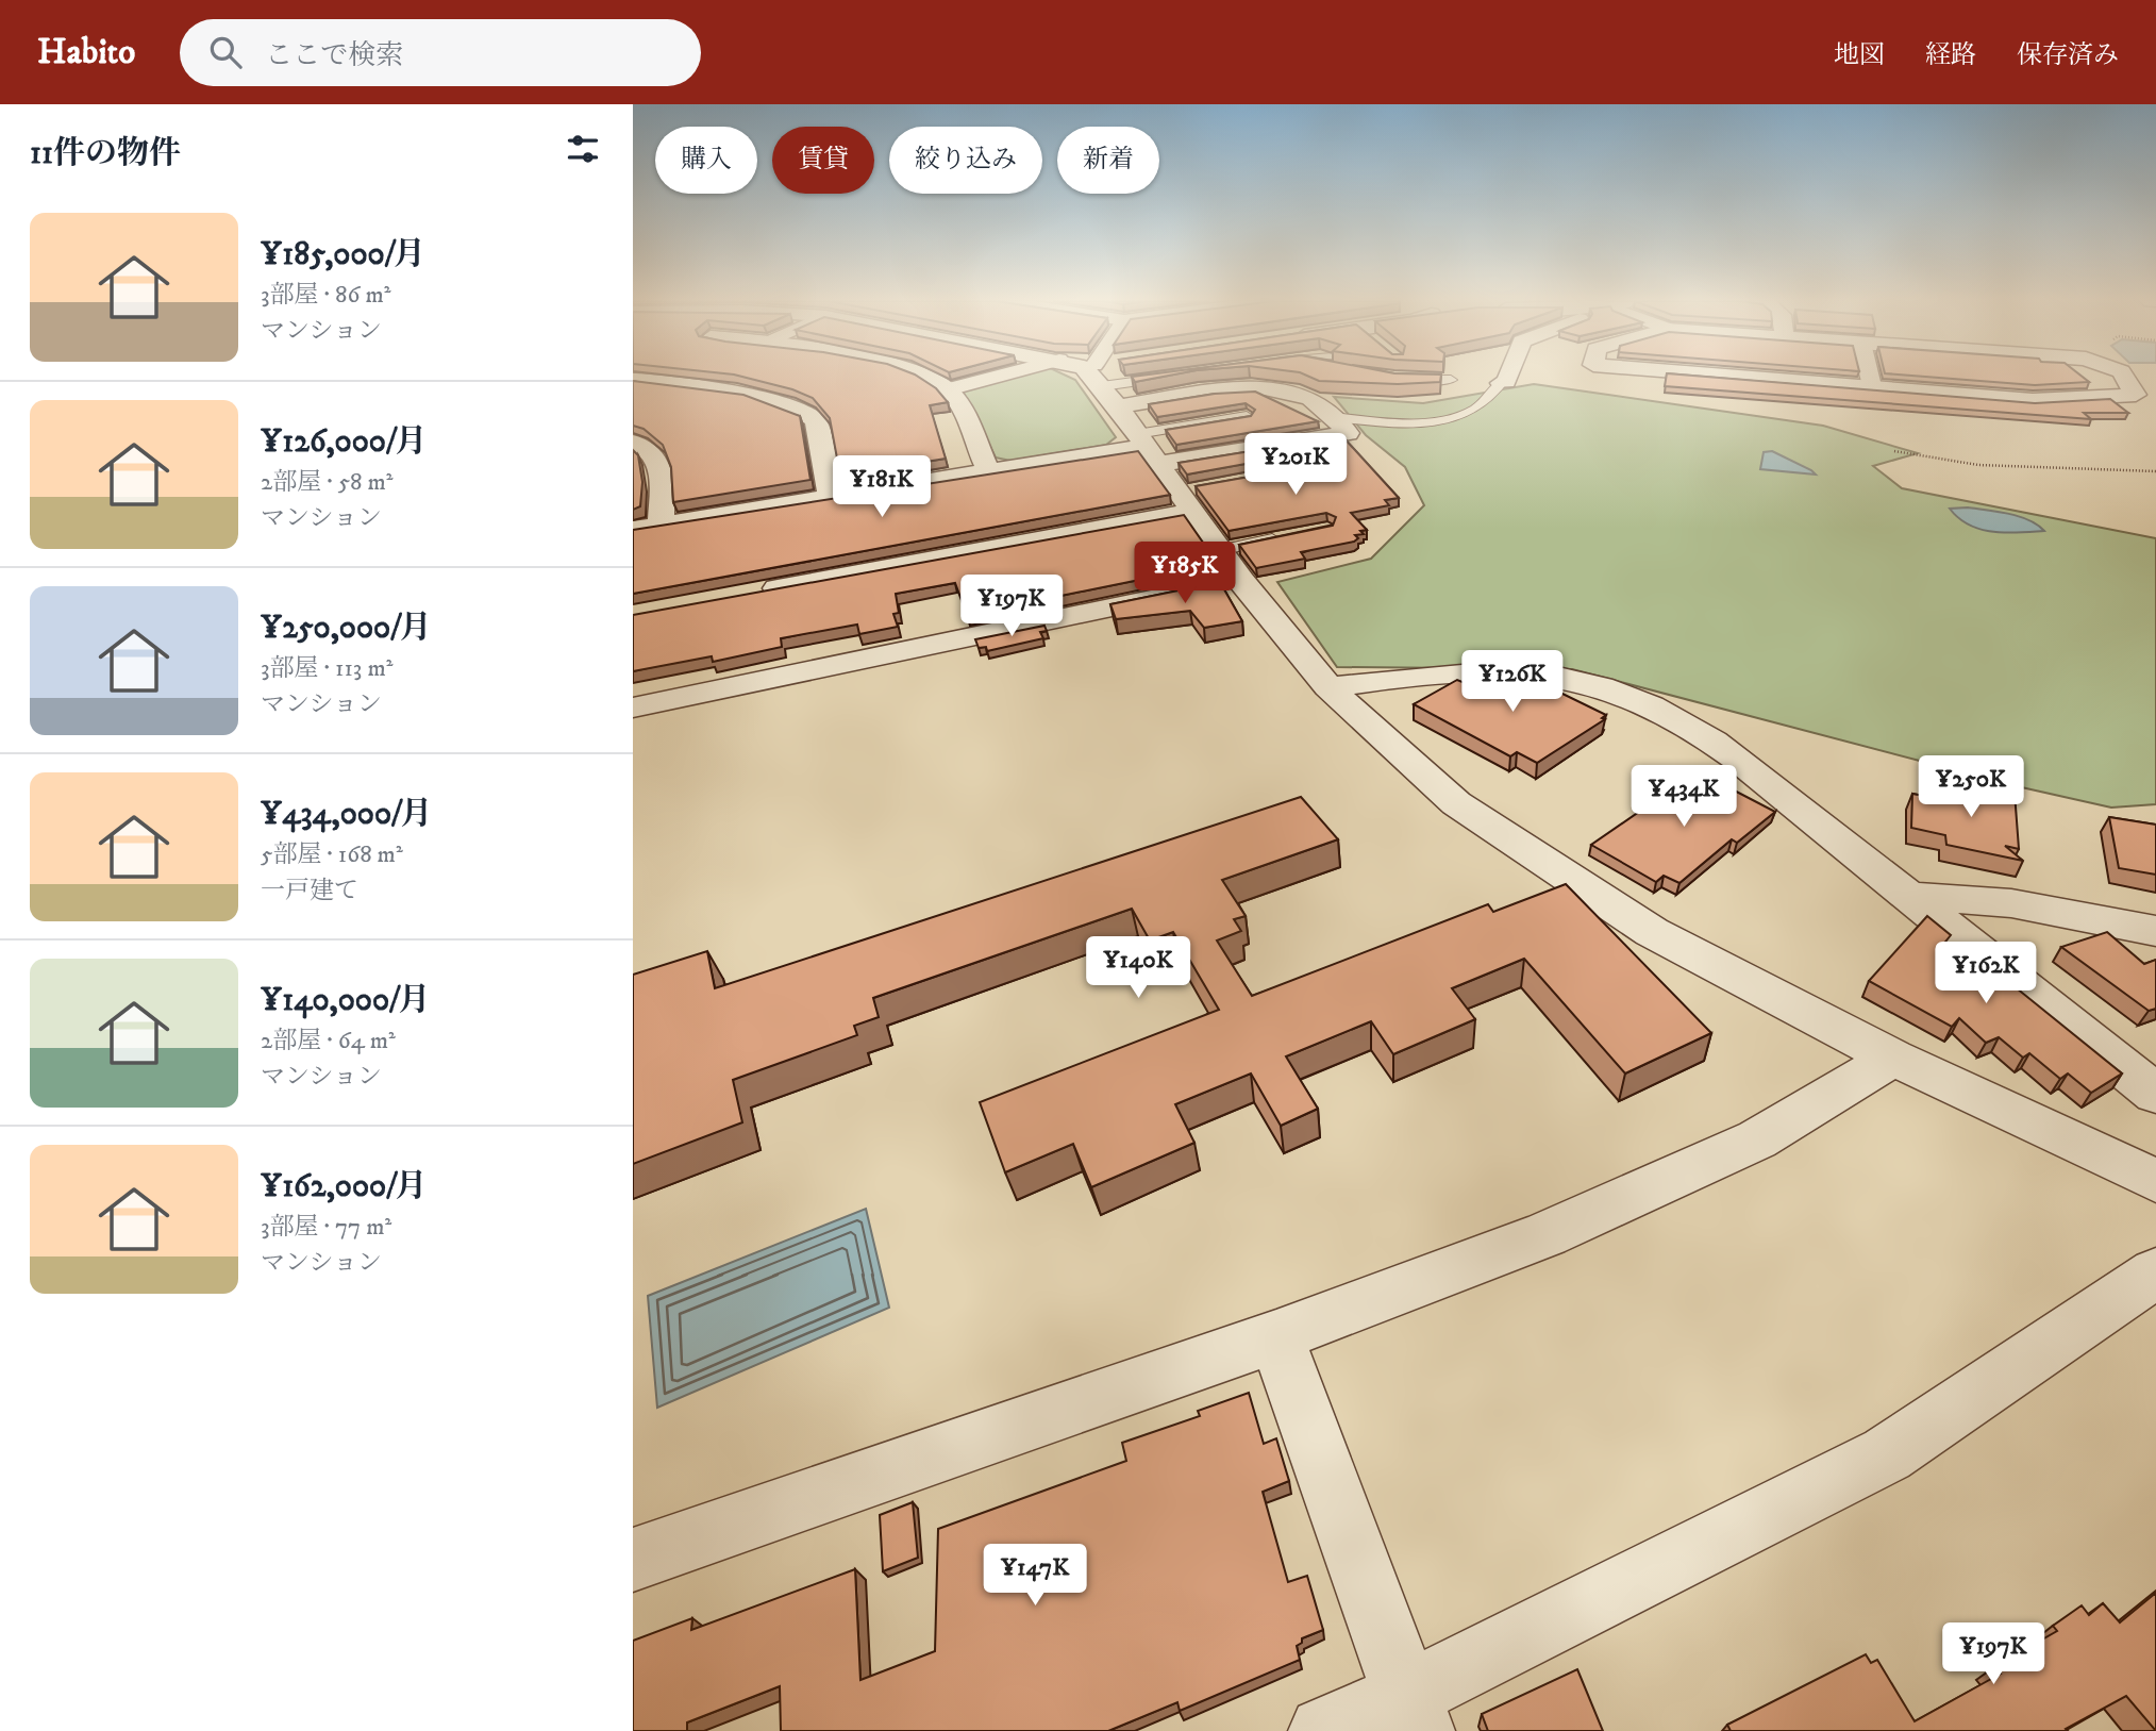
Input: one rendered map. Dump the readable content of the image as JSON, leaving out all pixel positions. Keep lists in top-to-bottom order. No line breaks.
{"page":{"header":"Habito","search":"ここで検索","nav":["地図","経路","保存済み"],"heading":"11件の物件","chip":["購入","賃貸","絞り込み","新着"],"list":[{"name":"¥185,000/月","note":"3部屋 · 86 m² · マンション"},{"name":"¥126,000/月","note":"2部屋 · 58 m² · マンション"},{"name":"¥250,000/月","note":"3部屋 · 113 m² · マンション"},{"name":"¥434,000/月","note":"5部屋 · 168 m² · 一戸建て"},{"name":"¥140,000/月","note":"2部屋 · 64 m² · マンション"},{"name":"¥162,000/月","note":"3部屋 · 77 m² · マンション"}],"price":["¥201K","¥181K","¥185K","¥197K","¥126K","¥250K","¥434K","¥140K","¥162K","¥147K","¥197K"]}}
